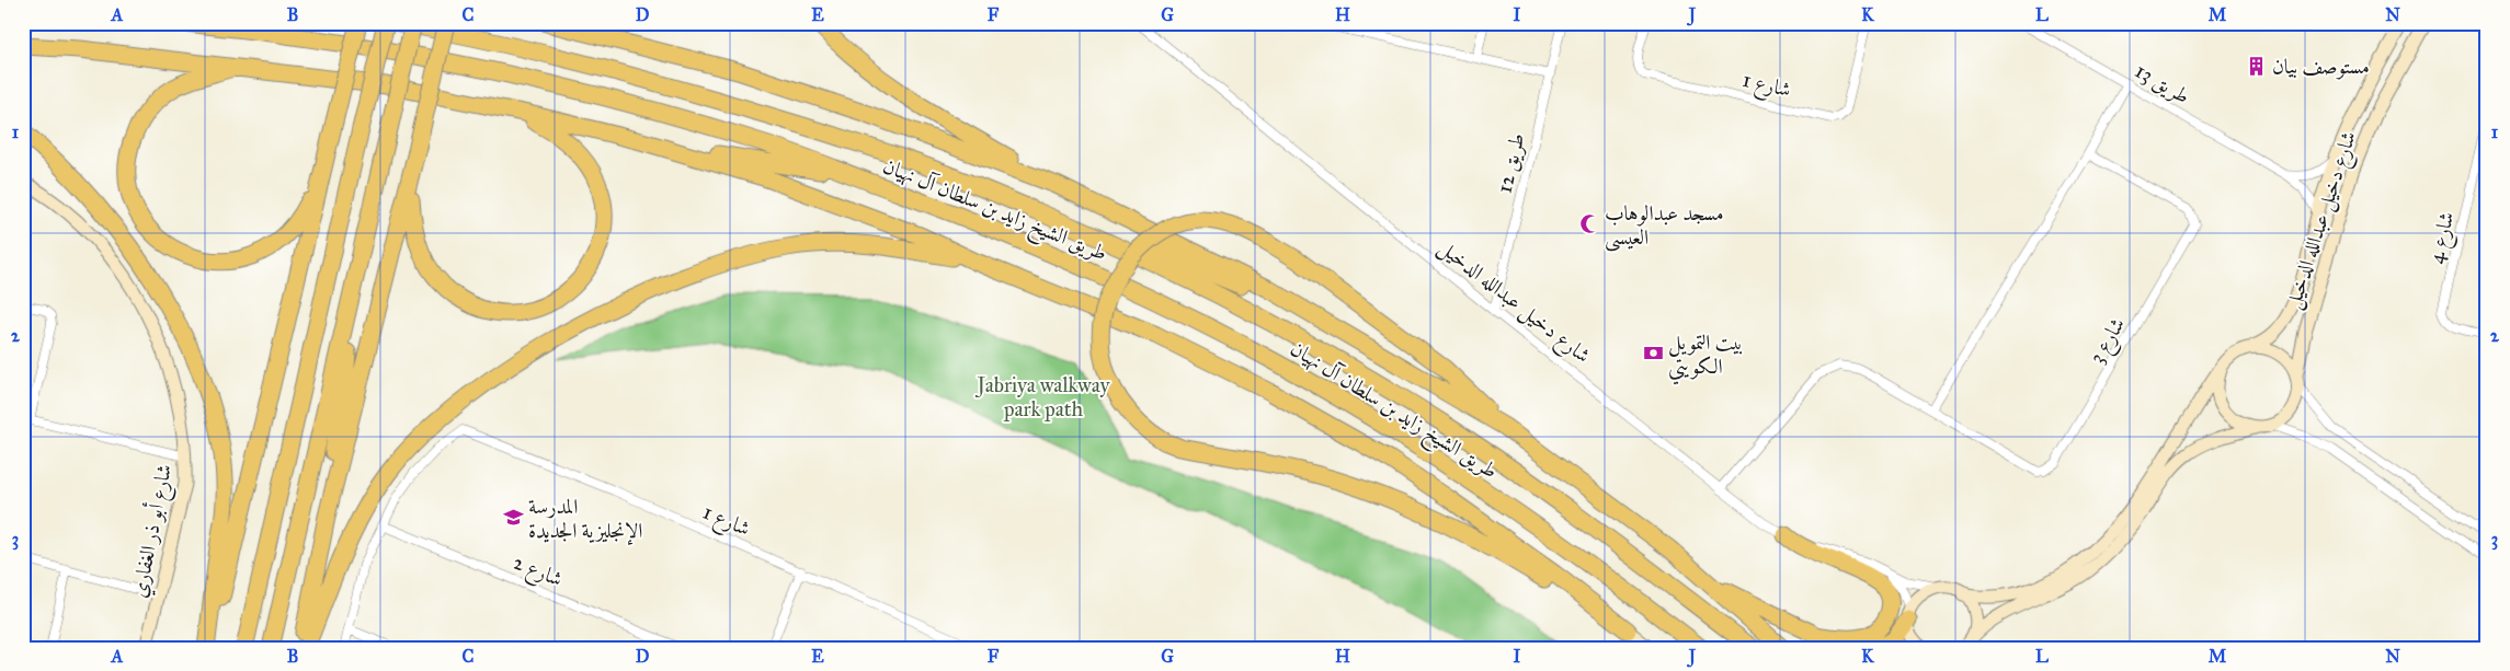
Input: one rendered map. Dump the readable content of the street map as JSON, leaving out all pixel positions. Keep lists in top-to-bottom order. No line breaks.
{"streets":{"highway":["طريق الشيخ زايد بن سلطان آل نهيان"],"street":["طريق 13","شارع 1","طريق 12","شارع دخيل عبدالله الدخيل","شارع 4","شارع 3","شارع أبو ذر الغفاري","شارع 2"]},"crossings":[["طريق 13","شارع دخيل عبدالله الدخيل"],["شارع 1","شارع 2"],["طريق 12","شارع دخيل عبدالله الدخيل"],["شارع دخيل عبدالله الدخيل","شارع 3"]],"parks":["Jabriya walkway park path"],"places":{"building":["مستوصف بيان"],"mosque":["مسجد عبدالوهاب العيسى"],"bank":["بيت التمويل الكويتي"],"school or university":["المدرسة الإنجليزية الجديدة"]},"grid":{"columns":["A","B","C","D","E","F","G","H","I","J","K","L","M","N"],"rows":["1","2","3"]}}
